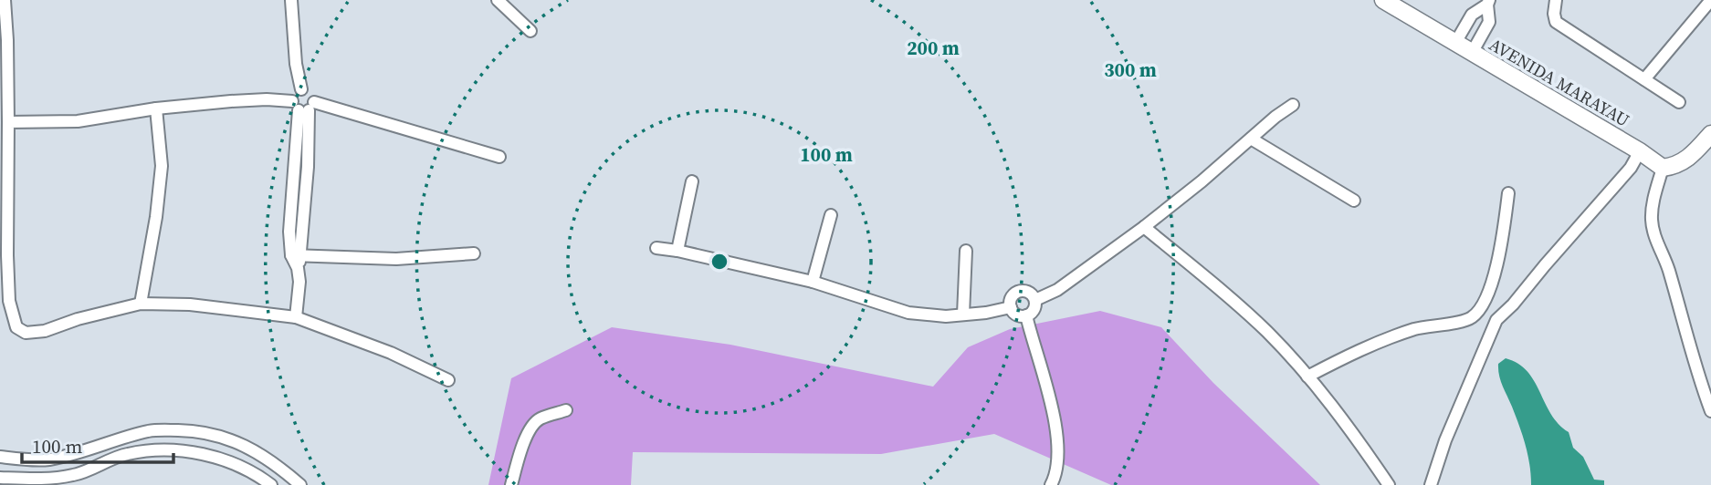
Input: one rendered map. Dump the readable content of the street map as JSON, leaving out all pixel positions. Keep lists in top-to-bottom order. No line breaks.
{"streets":{"street":["AVENIDA MARAYAU"]},"scale_bar":"100 m","rings":["200 m","300 m","100 m"]}
